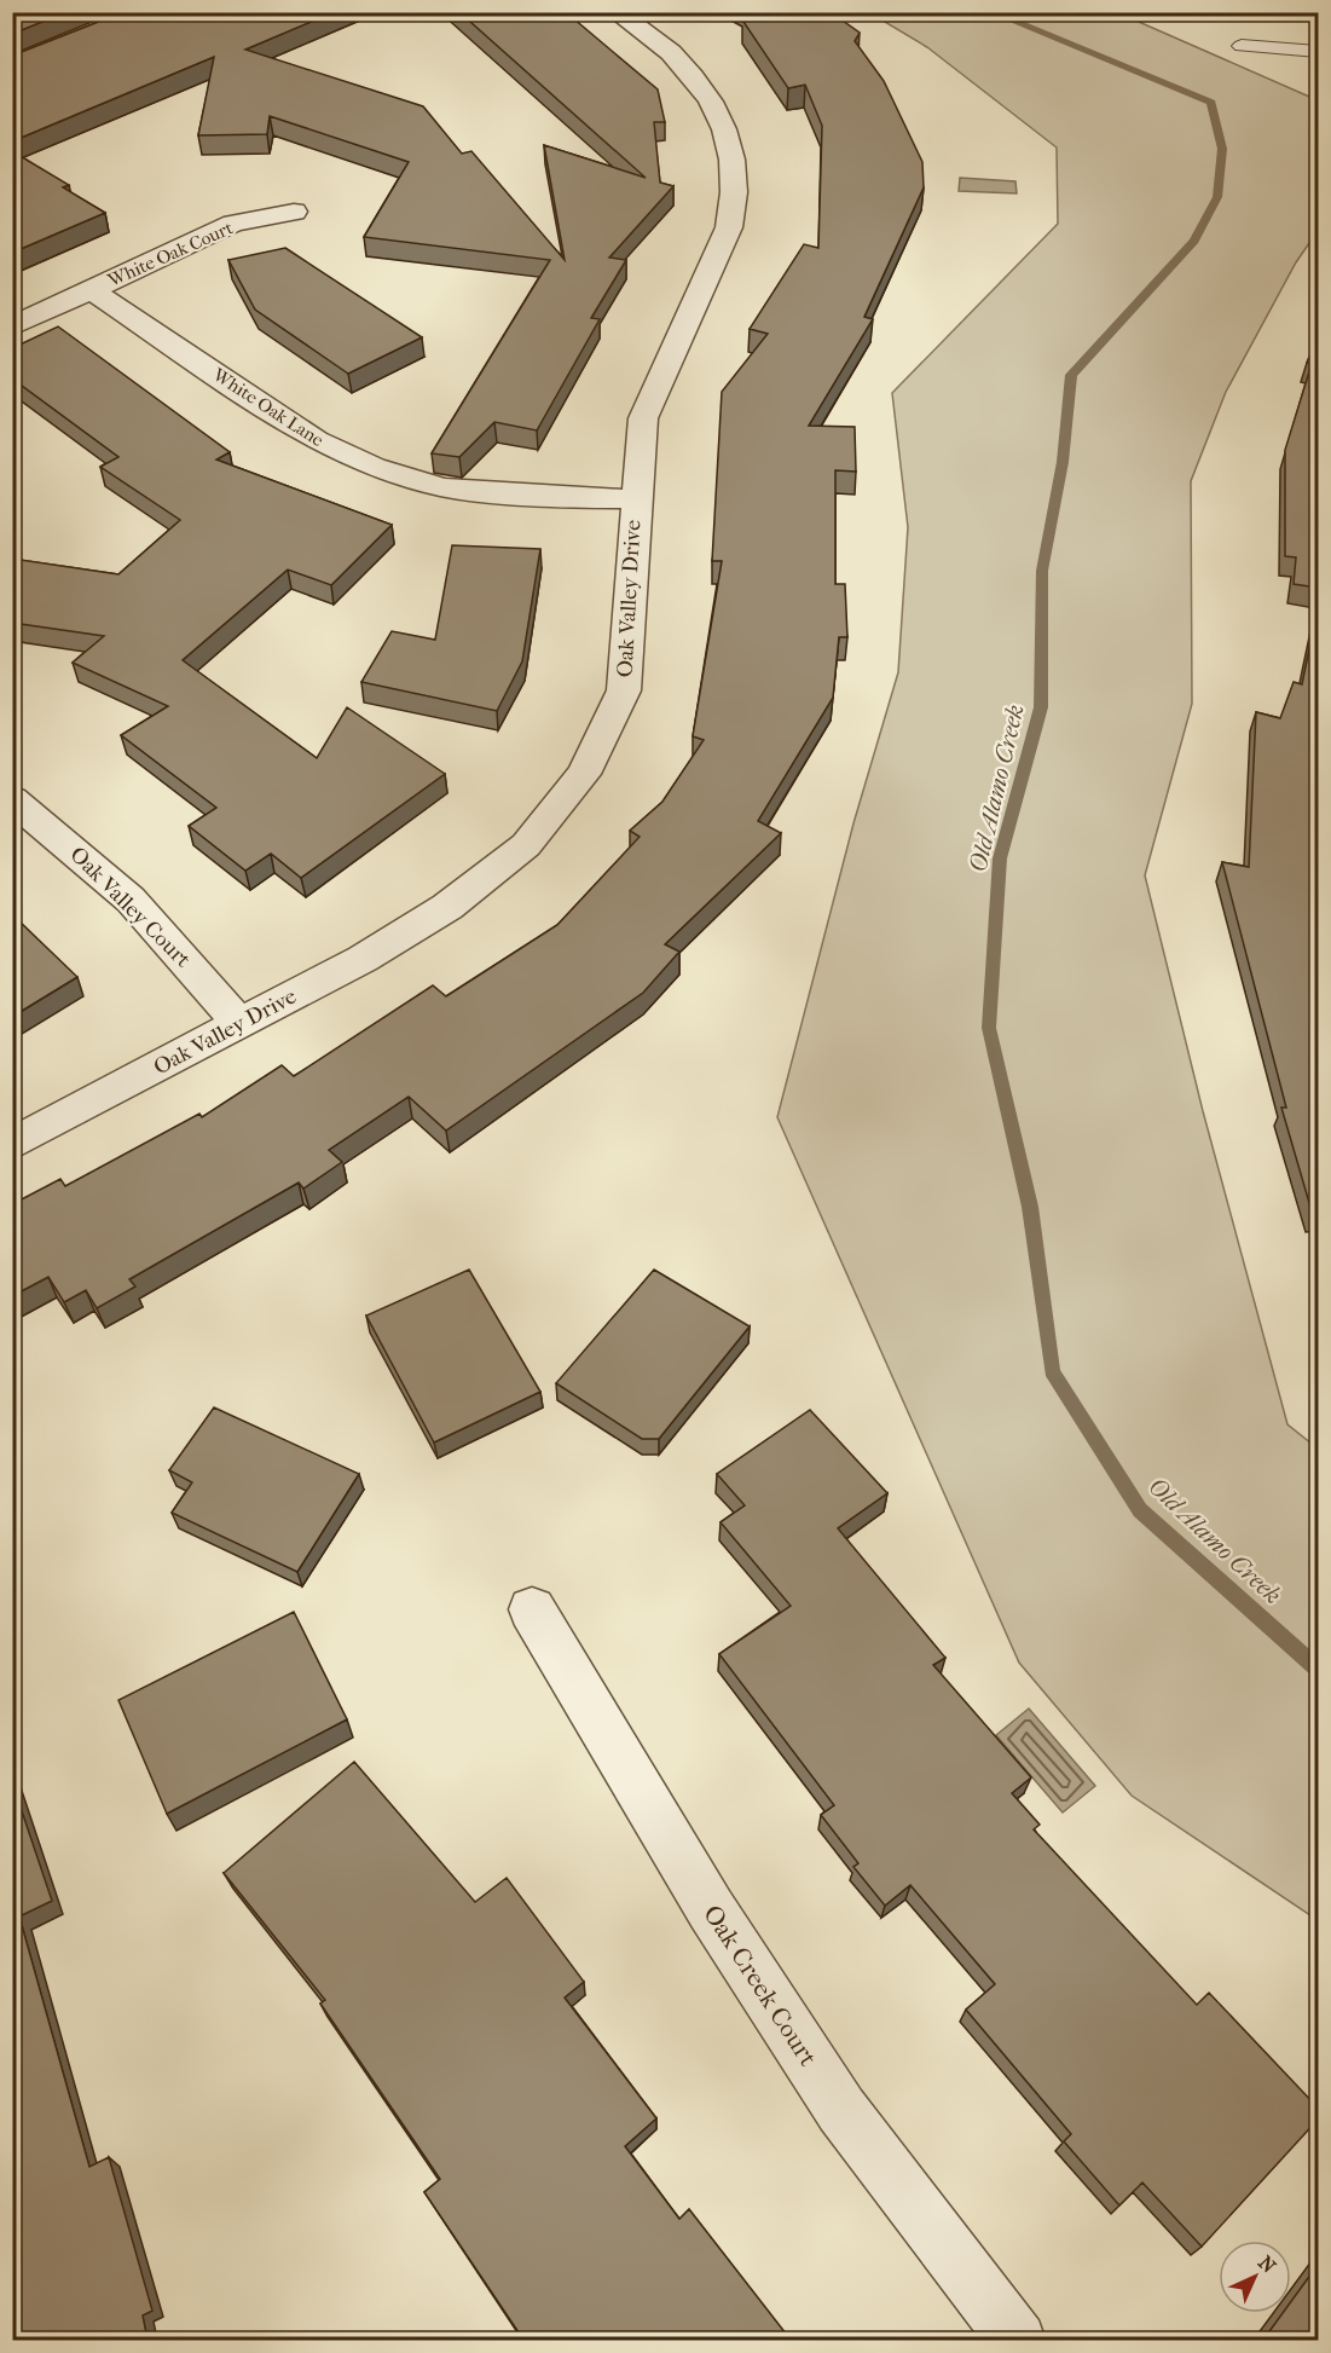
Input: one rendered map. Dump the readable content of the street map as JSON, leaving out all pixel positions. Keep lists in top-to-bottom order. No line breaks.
{"streets":{"street":["White Oak Court","White Oak Lane","Oak Valley Drive","Oak Valley Court","Oak Creek Court"]},"crossings":[["White Oak Court","White Oak Lane"],["White Oak Lane","Oak Valley Drive"],["Oak Valley Drive","Oak Valley Court"]],"water":["Old Alamo Creek"],"north":"top right"}
